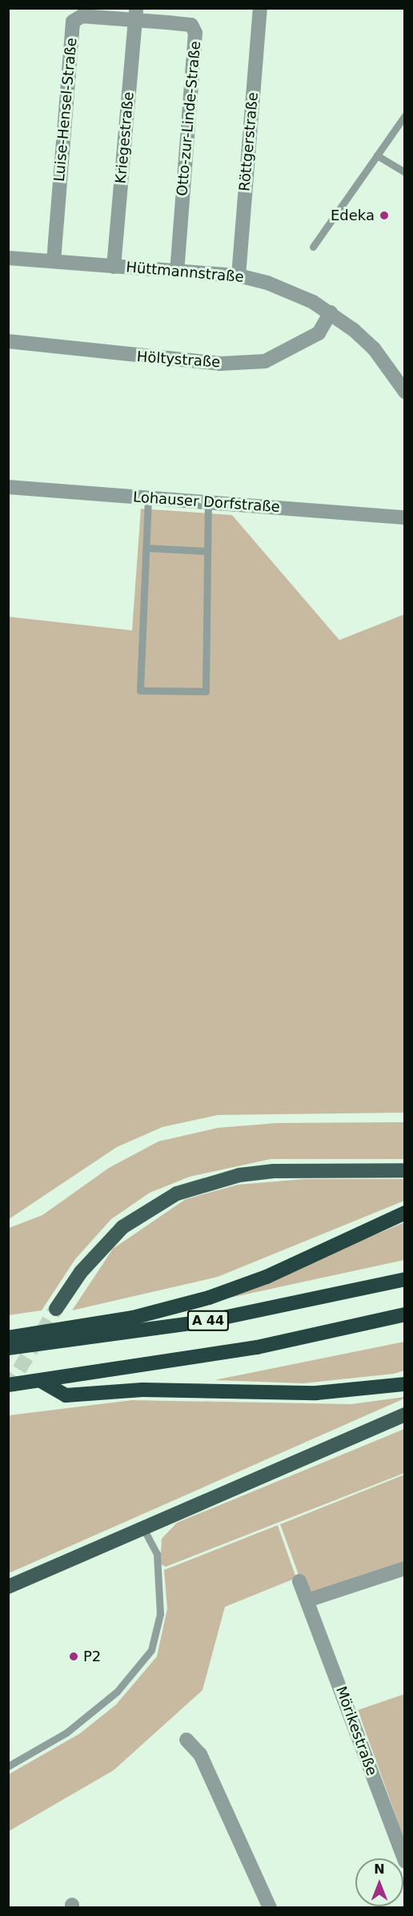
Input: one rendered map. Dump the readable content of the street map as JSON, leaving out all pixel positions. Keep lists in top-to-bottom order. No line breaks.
{"streets":{"highway":["A 44"],"street":["Luise-Hensel-Straße","Otto-zur-Linde-Straße","Kriegestraße","Röttgerstraße","Hüttmannstraße","Höltystraße","Lohauser Dorfstraße","Mörikestraße"]},"crossings":[["Luise-Hensel-Straße","Otto-zur-Linde-Straße"],["Luise-Hensel-Straße","Kriegestraße"],["Luise-Hensel-Straße","Hüttmannstraße"],["Otto-zur-Linde-Straße","Kriegestraße"],["Otto-zur-Linde-Straße","Hüttmannstraße"],["Kriegestraße","Hüttmannstraße"],["Röttgerstraße","Hüttmannstraße"],["Hüttmannstraße","Höltystraße"]],"places":["Edeka","P2"],"north":"top"}
